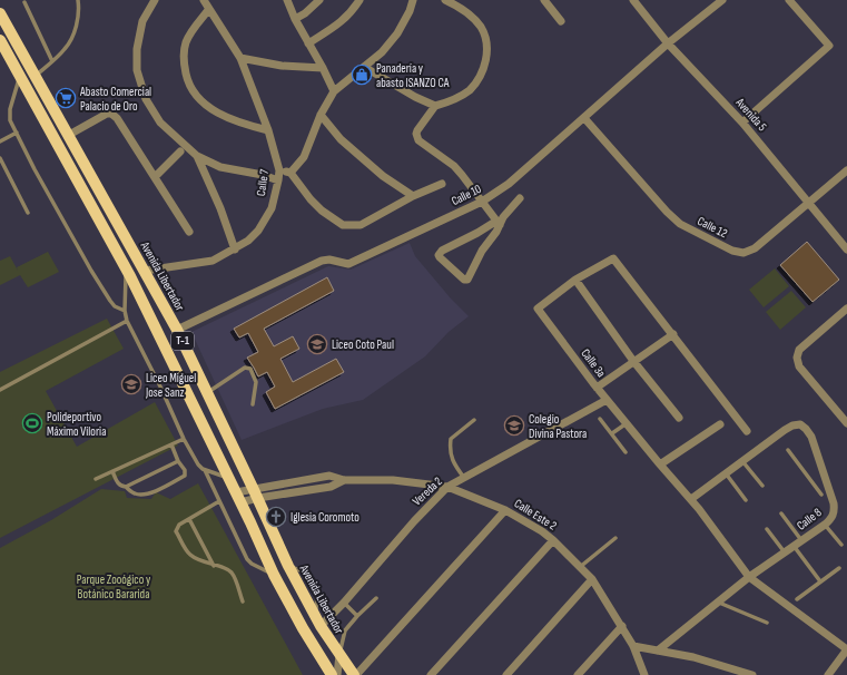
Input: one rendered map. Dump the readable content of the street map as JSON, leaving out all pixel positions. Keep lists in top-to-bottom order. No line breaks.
{"streets":{"main road":["Avenida Libertador","T-1"],"street":["Avenida 5","Calle 7","Calle 10","Calle 12","Calle 3a","Vereda 2","Calle Este 2","Calle 8"]},"crossings":[["Avenida 5","Calle 10"],["Avenida 5","Calle 12"],["Calle 7","Avenida Libertador"],["Calle 10","Calle 12"],["Calle 10","Avenida Libertador"],["Avenida Libertador","Vereda 2"],["Avenida Libertador","Calle Este 2"],["T-1","Calle Este 2"],["Calle 3a","Vereda 2"],["Calle 3a","Calle 8"],["Vereda 2","Calle Este 2"]],"parks":["Parque Zooógico y Botánico Bararida"],"places":{"shop":["Panadería y abasto ISANZO CA"],"supermarket":["Abasto Comercial Palacio de Oro"],"school or university":["Liceo Coto Paul","Liceo Miguel Jose Sanz","Colegio Divina Pastora"],"sports":["Polideportivo Máximo Viloria"],"church":["Iglesia Coromoto"]}}
